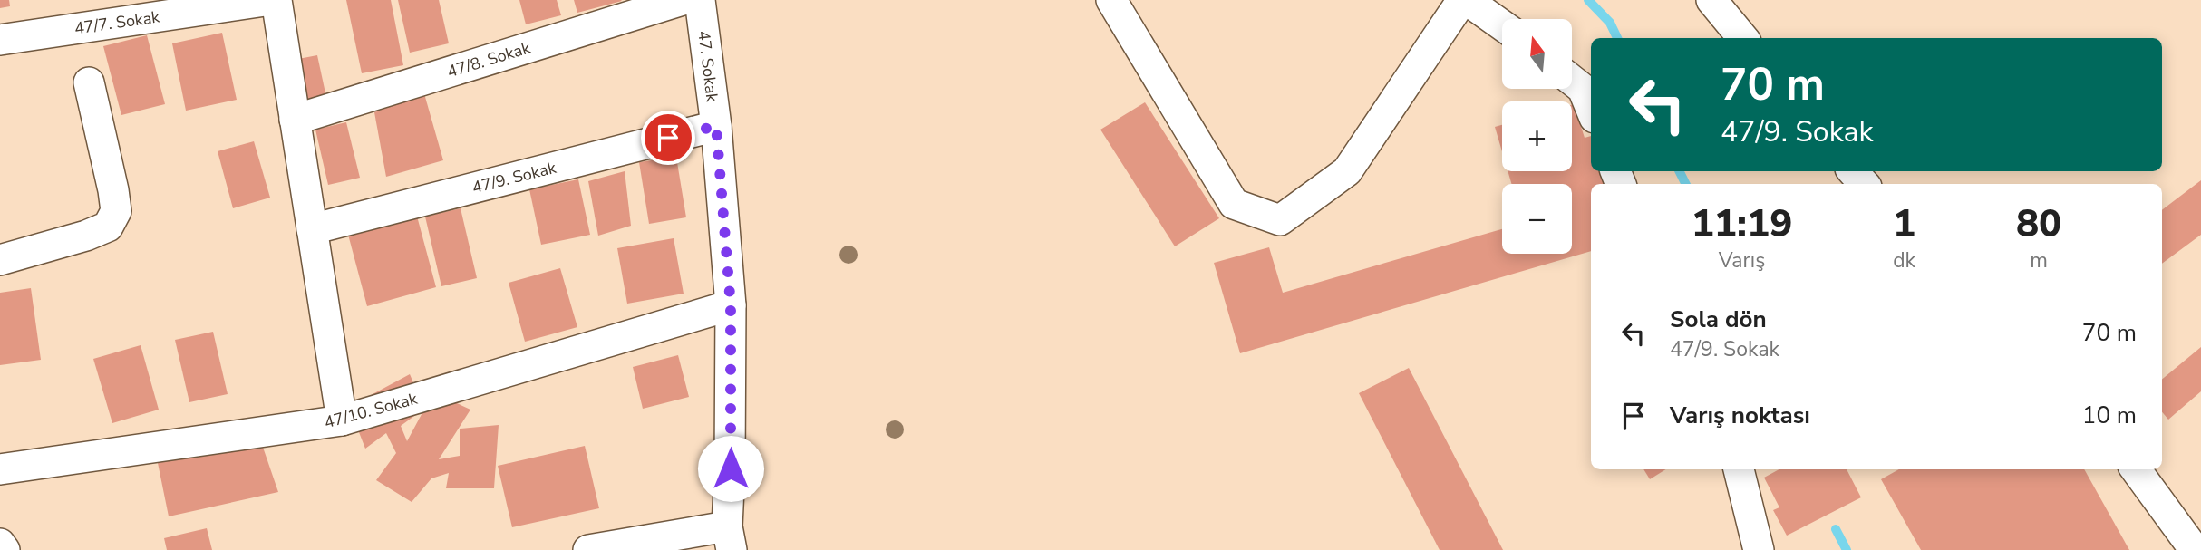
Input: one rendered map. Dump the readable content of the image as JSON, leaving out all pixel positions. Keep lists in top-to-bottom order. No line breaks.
{"streets":{"street":["47/7. Sokak","47/8. Sokak","47. Sokak","47/9. Sokak","47/10. Sokak"]},"crossings":[["47. Sokak","47/9. Sokak"],["47. Sokak","47/10. Sokak"]],"north":"top","page":{"map_buttons":["+","−"],"turn":["70 m","47/9. Sokak"],"eta":["11:19","Varış","1","dk","80","m"],"list":[{"name":"Sola dön","note":"47/9. Sokak","value":"70 m"},{"name":"Varış noktası","value":"10 m"}]}}
